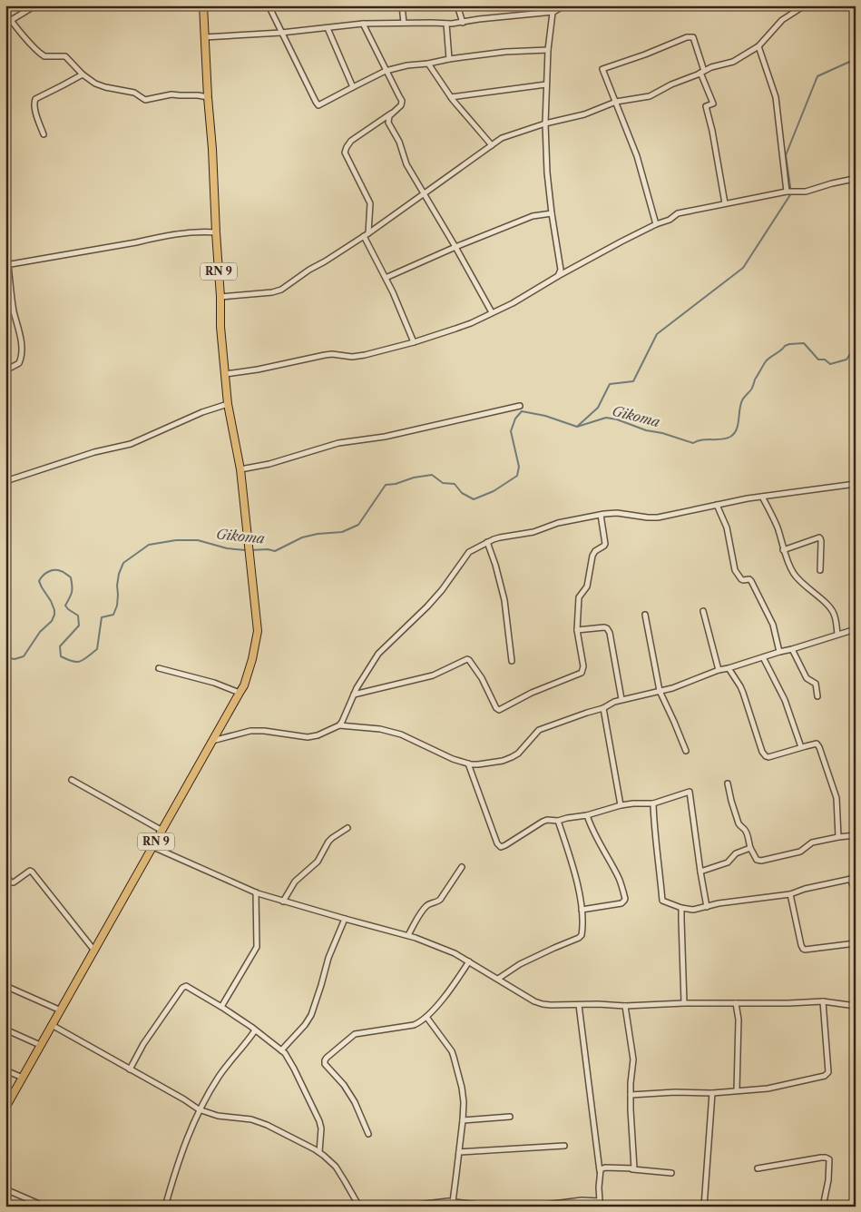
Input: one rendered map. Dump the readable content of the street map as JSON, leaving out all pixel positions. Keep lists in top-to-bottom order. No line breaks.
{"streets":{"main road":["RN 9"]},"water":["Gikoma"]}
